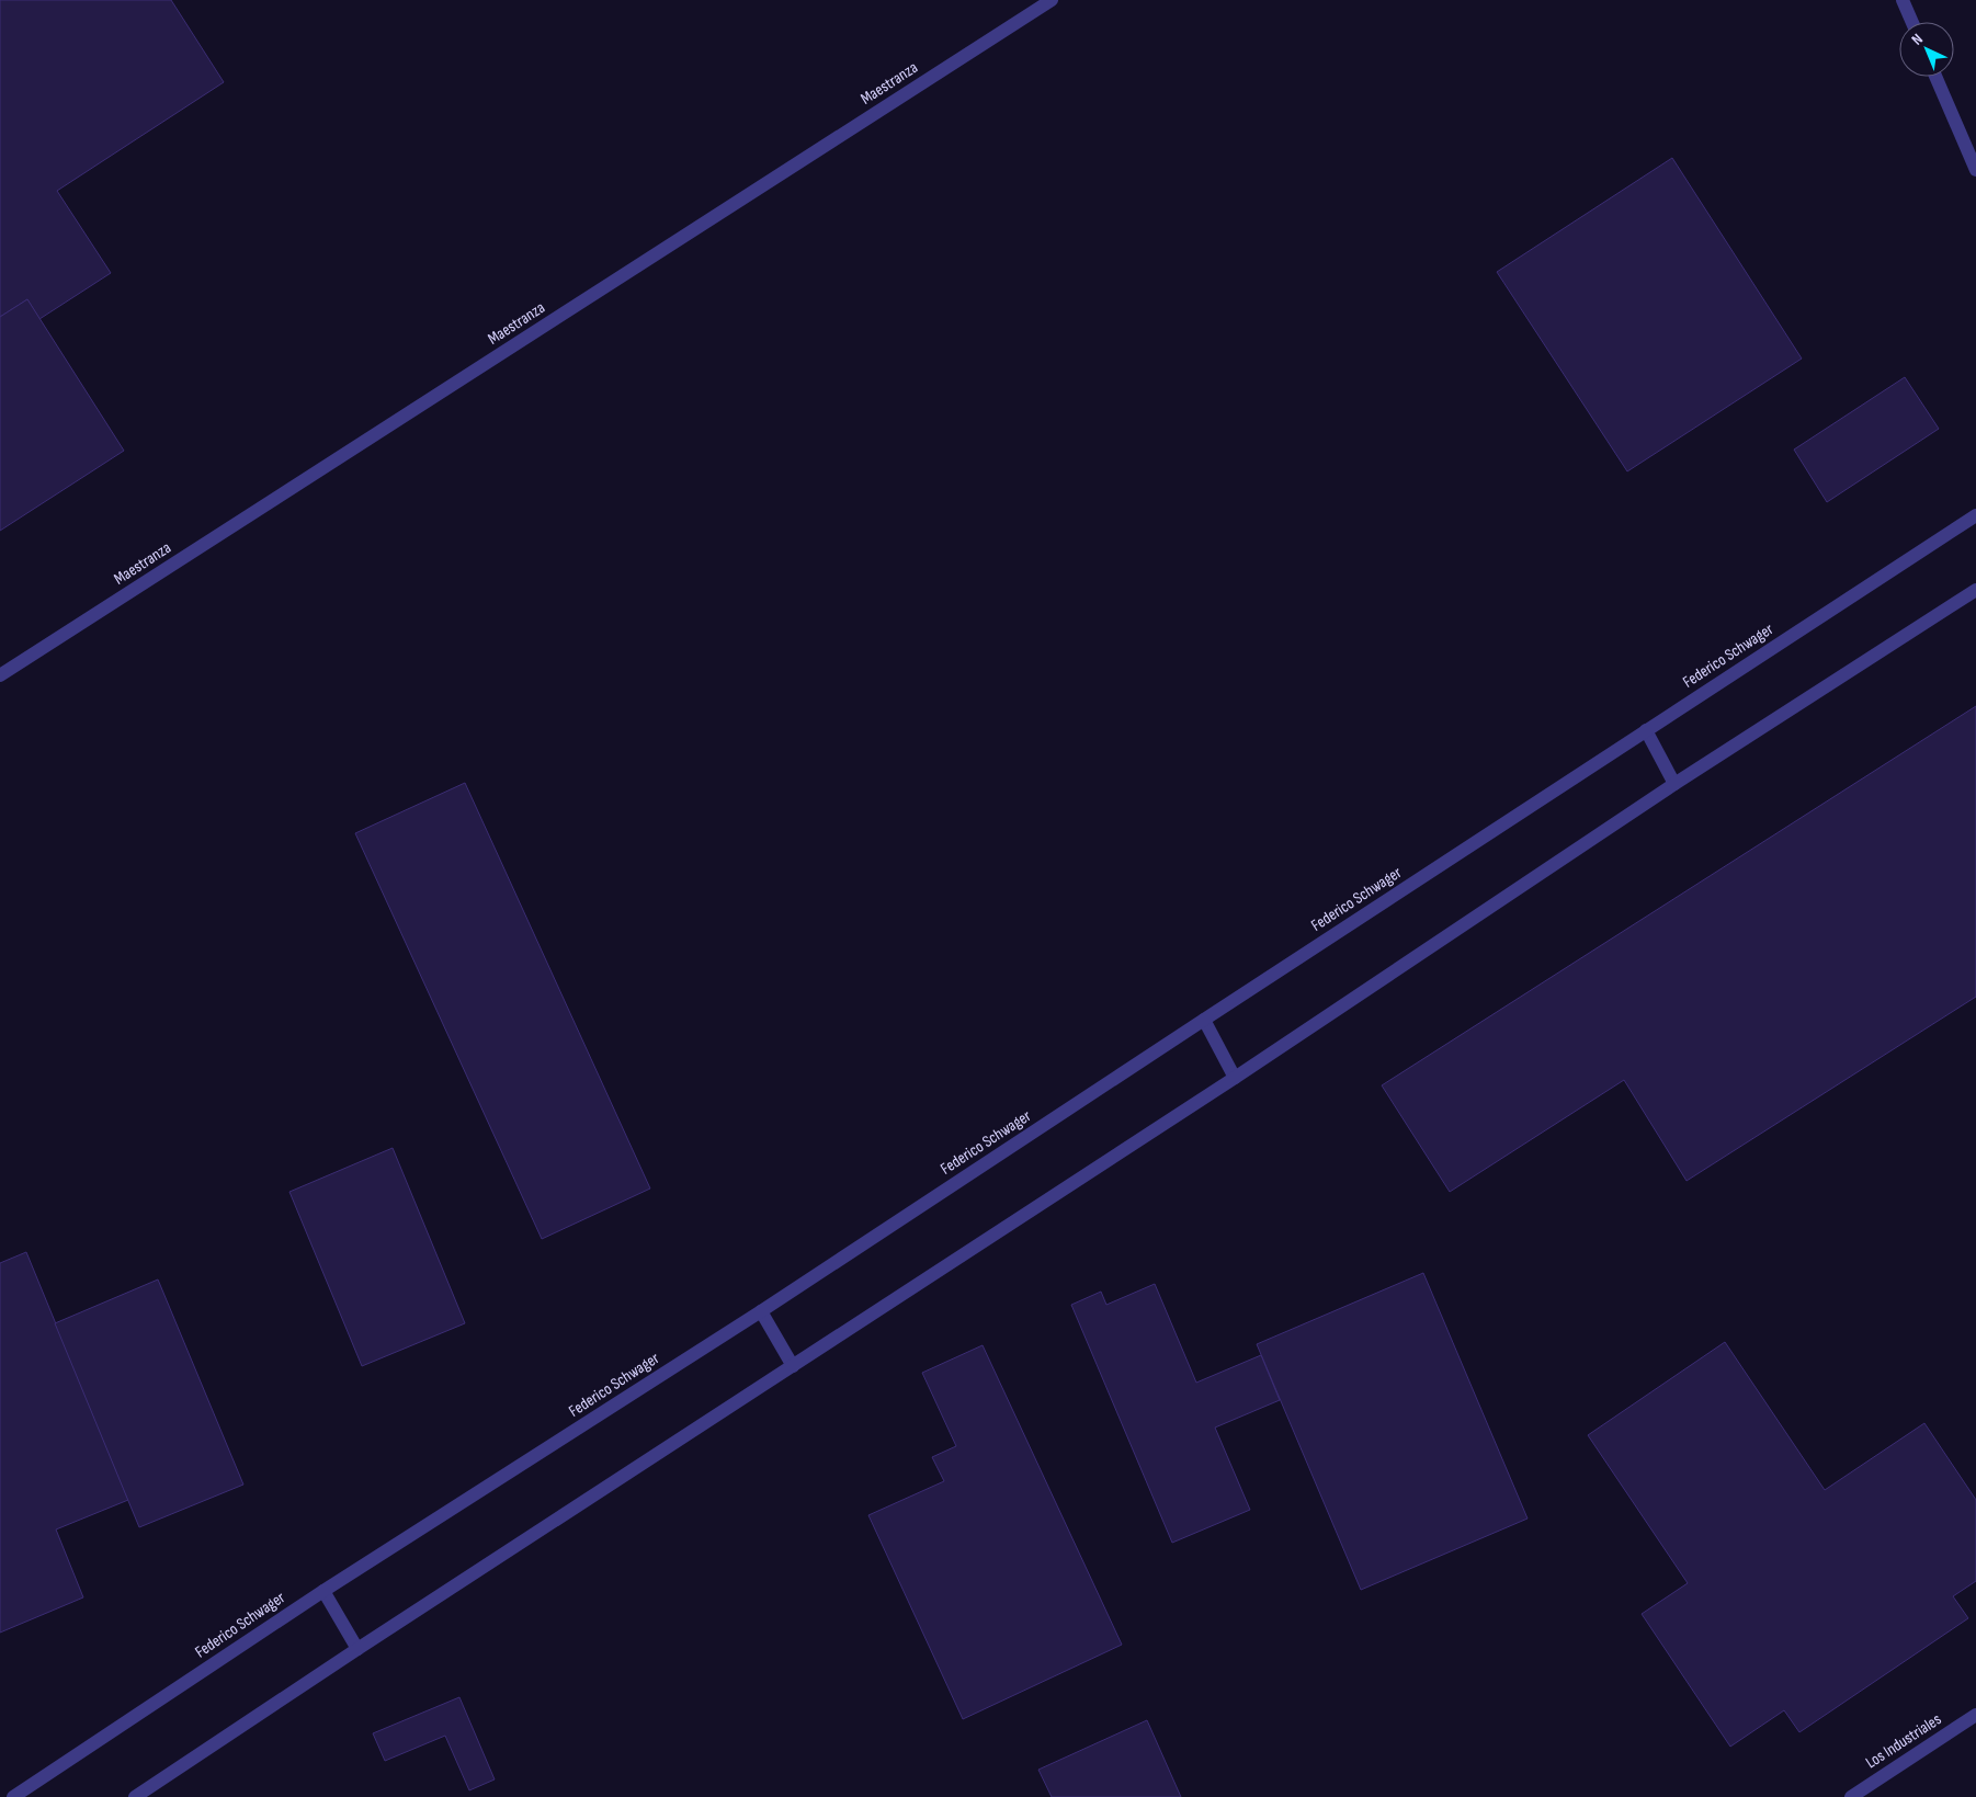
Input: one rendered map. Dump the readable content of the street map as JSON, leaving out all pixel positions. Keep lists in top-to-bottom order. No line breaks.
{"streets":{"street":["Maestranza","Federico Schwager","Los Industriales"]},"north":"top left"}
